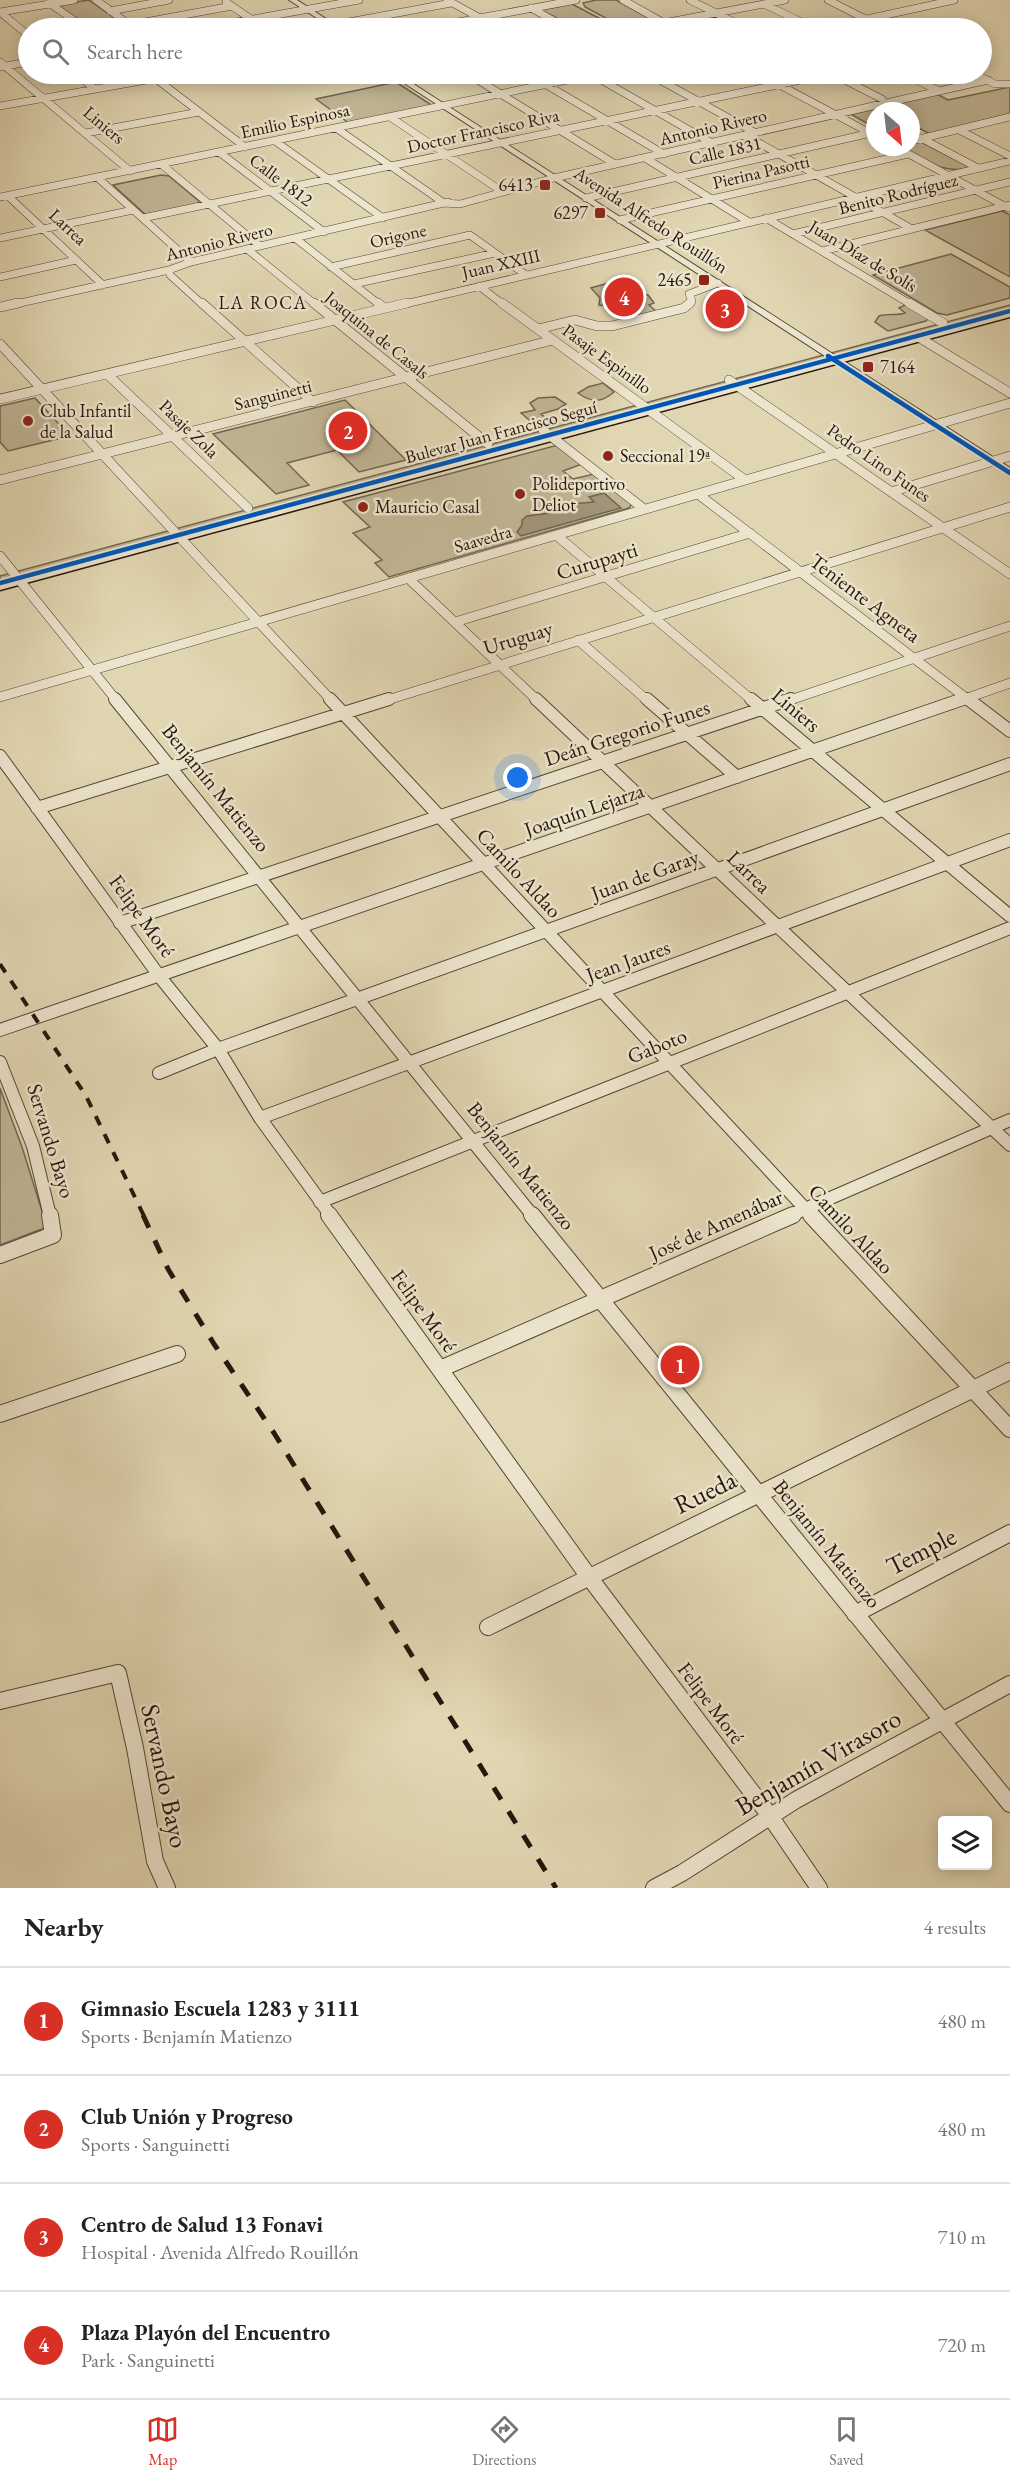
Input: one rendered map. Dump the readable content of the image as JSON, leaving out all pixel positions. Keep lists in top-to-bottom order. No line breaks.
{"streets":{"main road":["Bulevar Juan Francisco Seguí"],"street":["Emilio Espinosa","Liniers","Antonio Rivero","Doctor Francisco Riva","Calle 1831","Pierina Pasotti","Calle 1812","Benito Rodríguez","Avenida Alfredo Rouillón","Larrea","Origone","Juan Díaz de Solís","Juan XXIII","Joaquina de Casals","Pasaje Espinillo","Sanguinetti","Pasaje Zola","Pedro Lino Funes","Saavedra","Curupayti","Teniente Agneta","Uruguay","Deán Gregorio Funes","Benjamín Matienzo","Joaquín Lejarza","Camilo Aldao","Juan de Garay","Felipe Moré","Jean Jaures","Gaboto","Servando Bayo","José de Amenábar","Rueda","Temple","Benjamín Virasoro"]},"crossings":[["Emilio Espinosa","Liniers"],["Emilio Espinosa","Calle 1812"],["Emilio Espinosa","Avenida Alfredo Rouillón"],["Emilio Espinosa","Larrea"],["Liniers","Saavedra"],["Liniers","Curupayti"],["Liniers","Uruguay"],["Liniers","Deán Gregorio Funes"],["Liniers","Joaquín Lejarza"],["Liniers","Juan de Garay"],["Liniers","Jean Jaures"],["Antonio Rivero","Calle 1812"],["Antonio Rivero","Avenida Alfredo Rouillón"],["Antonio Rivero","Larrea"],["Antonio Rivero","Joaquina de Casals"],["Doctor Francisco Riva","Calle 1812"],["Doctor Francisco Riva","Avenida Alfredo Rouillón"],["Calle 1831","Avenida Alfredo Rouillón"],["Pierina Pasotti","Avenida Alfredo Rouillón"],["Calle 1812","Origone"],["Calle 1812","Juan XXIII"],["Benito Rodríguez","Juan Díaz de Solís"],["Avenida Alfredo Rouillón","Juan XXIII"],["Avenida Alfredo Rouillón","Bulevar Juan Francisco Seguí"],["Avenida Alfredo Rouillón","Saavedra"],["Larrea","Saavedra"],["Larrea","Curupayti"],["Larrea","Uruguay"],["Larrea","Deán Gregorio Funes"],["Larrea","Joaquín Lejarza"],["Larrea","Juan de Garay"],["Larrea","Jean Jaures"],["Larrea","Gaboto"],["Larrea","José de Amenábar"],["Juan Díaz de Solís","Juan XXIII"],["Juan Díaz de Solís","Bulevar Juan Francisco Seguí"],["Juan XXIII","Joaquina de Casals"],["Juan XXIII","Pasaje Espinillo"],["Juan XXIII","Pasaje Zola"],["Juan XXIII","Camilo Aldao"],["Joaquina de Casals","Sanguinetti"],["Joaquina de Casals","Bulevar Juan Francisco Seguí"],["Pasaje Espinillo","Sanguinetti"],["Pasaje Espinillo","Bulevar Juan Francisco Seguí"],["Pasaje Espinillo","Saavedra"],["Sanguinetti","Pasaje Zola"],["Sanguinetti","Camilo Aldao"],["Pasaje Zola","Bulevar Juan Francisco Seguí"],["Bulevar Juan Francisco Seguí","Pedro Lino Funes"],["Bulevar Juan Francisco Seguí","Benjamín Matienzo"],["Bulevar Juan Francisco Seguí","Camilo Aldao"],["Pedro Lino Funes","Saavedra"],["Pedro Lino Funes","Uruguay"],["Saavedra","Teniente Agneta"],["Saavedra","Benjamín Matienzo"],["Saavedra","Camilo Aldao"],["Curupayti","Teniente Agneta"],["Teniente Agneta","Uruguay"],["Teniente Agneta","Deán Gregorio Funes"],["Teniente Agneta","Joaquín Lejarza"],["Uruguay","Benjamín Matienzo"],["Uruguay","Camilo Aldao"],["Uruguay","Felipe Moré"],["Deán Gregorio Funes","Benjamín Matienzo"],["Deán Gregorio Funes","Camilo Aldao"],["Deán Gregorio Funes","Felipe Moré"],["Benjamín Matienzo","Joaquín Lejarza"],["Benjamín Matienzo","Juan de Garay"],["Benjamín Matienzo","Jean Jaures"],["Benjamín Matienzo","Gaboto"],["Benjamín Matienzo","José de Amenábar"],["Benjamín Matienzo","Rueda"],["Benjamín Matienzo","Temple"],["Benjamín Matienzo","Benjamín Virasoro"],["Joaquín Lejarza","Camilo Aldao"],["Joaquín Lejarza","Felipe Moré"],["Camilo Aldao","Juan de Garay"],["Camilo Aldao","Jean Jaures"],["Camilo Aldao","Gaboto"],["Camilo Aldao","José de Amenábar"],["Camilo Aldao","Rueda"],["Juan de Garay","Felipe Moré"],["Felipe Moré","Jean Jaures"],["Felipe Moré","Gaboto"],["Felipe Moré","José de Amenábar"],["Felipe Moré","Rueda"],["Felipe Moré","Benjamín Virasoro"]],"districts":["LA ROCA"],"places":{"transit":["6413","6297","2465","7164"],"other":["Club Infantil de la Salud","Seccional 19ª","Polideportivo Deliot","Mauricio Casal"]},"north":"bottom right","page":{"search":"Search here","pins":["4","3","2","1"],"heading":["Nearby","4 results"],"list":[{"mark":"1","name":"Gimnasio Escuela 1283 y 3111","note":"Sports · Benjamín Matienzo","value":"480 m"},{"mark":"2","name":"Club Unión y Progreso","note":"Sports · Sanguinetti","value":"480 m"},{"mark":"3","name":"Centro de Salud 13 Fonavi","note":"Hospital · Avenida Alfredo Rouillón","value":"710 m"},{"mark":"4","name":"Plaza Playón del Encuentro","note":"Park · Sanguinetti","value":"720 m"}],"nav":["Map","Directions","Saved"]}}
